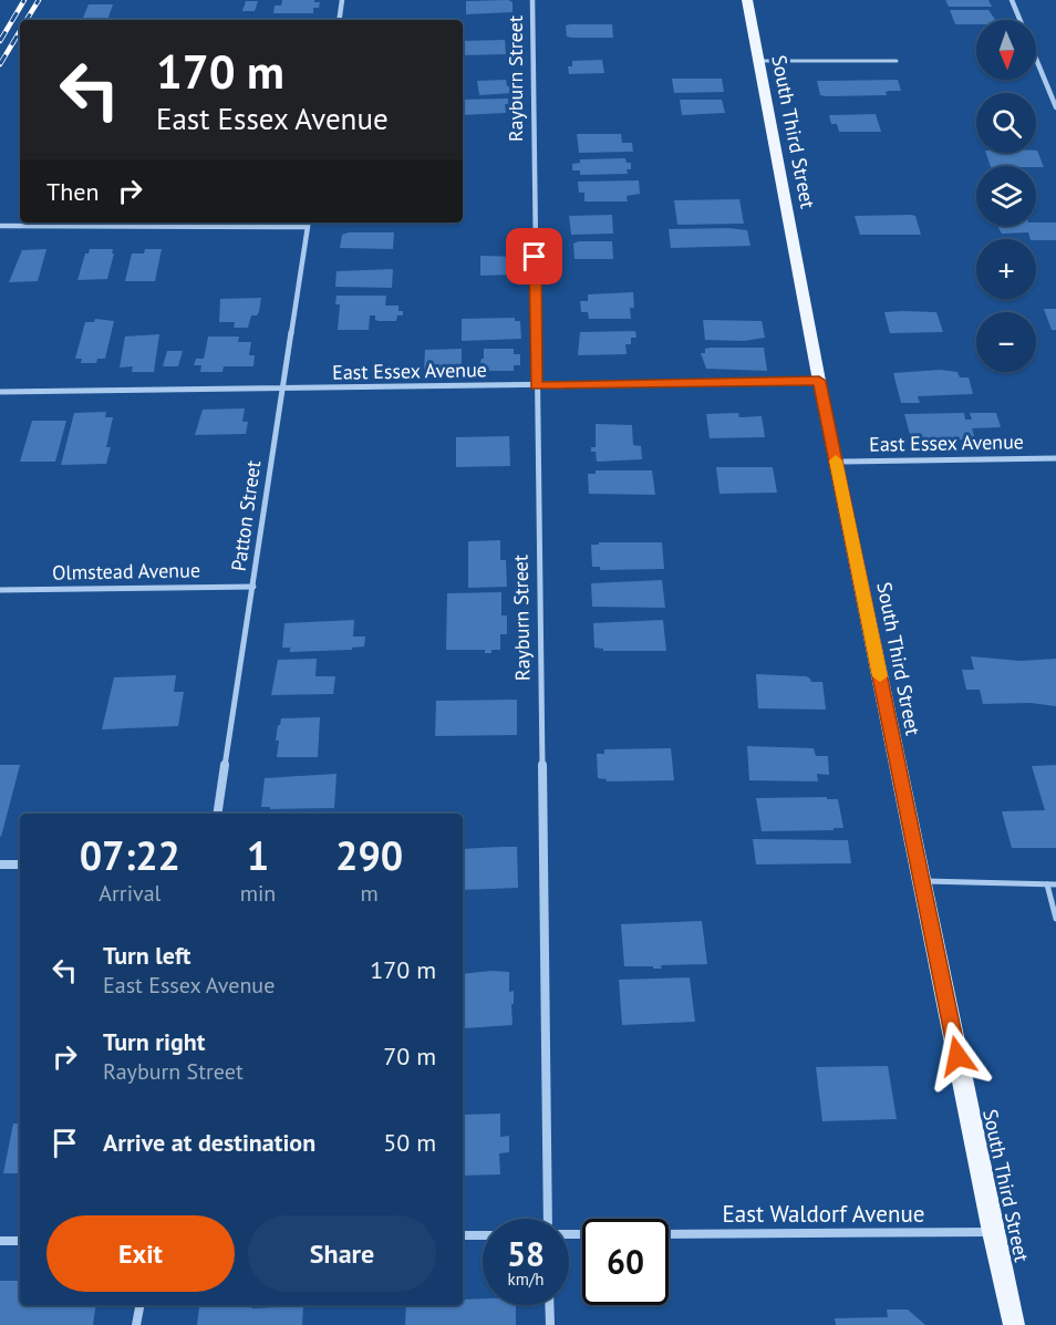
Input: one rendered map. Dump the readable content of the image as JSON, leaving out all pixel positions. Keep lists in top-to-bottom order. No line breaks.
{"streets":{"main road":["South Third Street"],"street":["Rayburn Street","East Essex Avenue","Patton Street","Olmstead Avenue","East Waldorf Avenue"]},"crossings":[["Rayburn Street","East Essex Avenue"],["South Third Street","East Essex Avenue"],["South Third Street","East Waldorf Avenue"],["East Essex Avenue","Patton Street"],["Patton Street","Olmstead Avenue"]],"north":"bottom","page":{"map_buttons":["+","−"],"turn":["170 m","East Essex Avenue"],"then":"Then","eta":["07:22","Arrival","1","min","290","m"],"list":[{"name":"Turn left","note":"East Essex Avenue","value":"170 m"},{"name":"Turn right","note":"Rayburn Street","value":"70 m"},{"name":"Arrive at destination","value":"50 m"}],"buttons":["Exit","Share"],"speed":"58 km/h","limit":"60"}}
